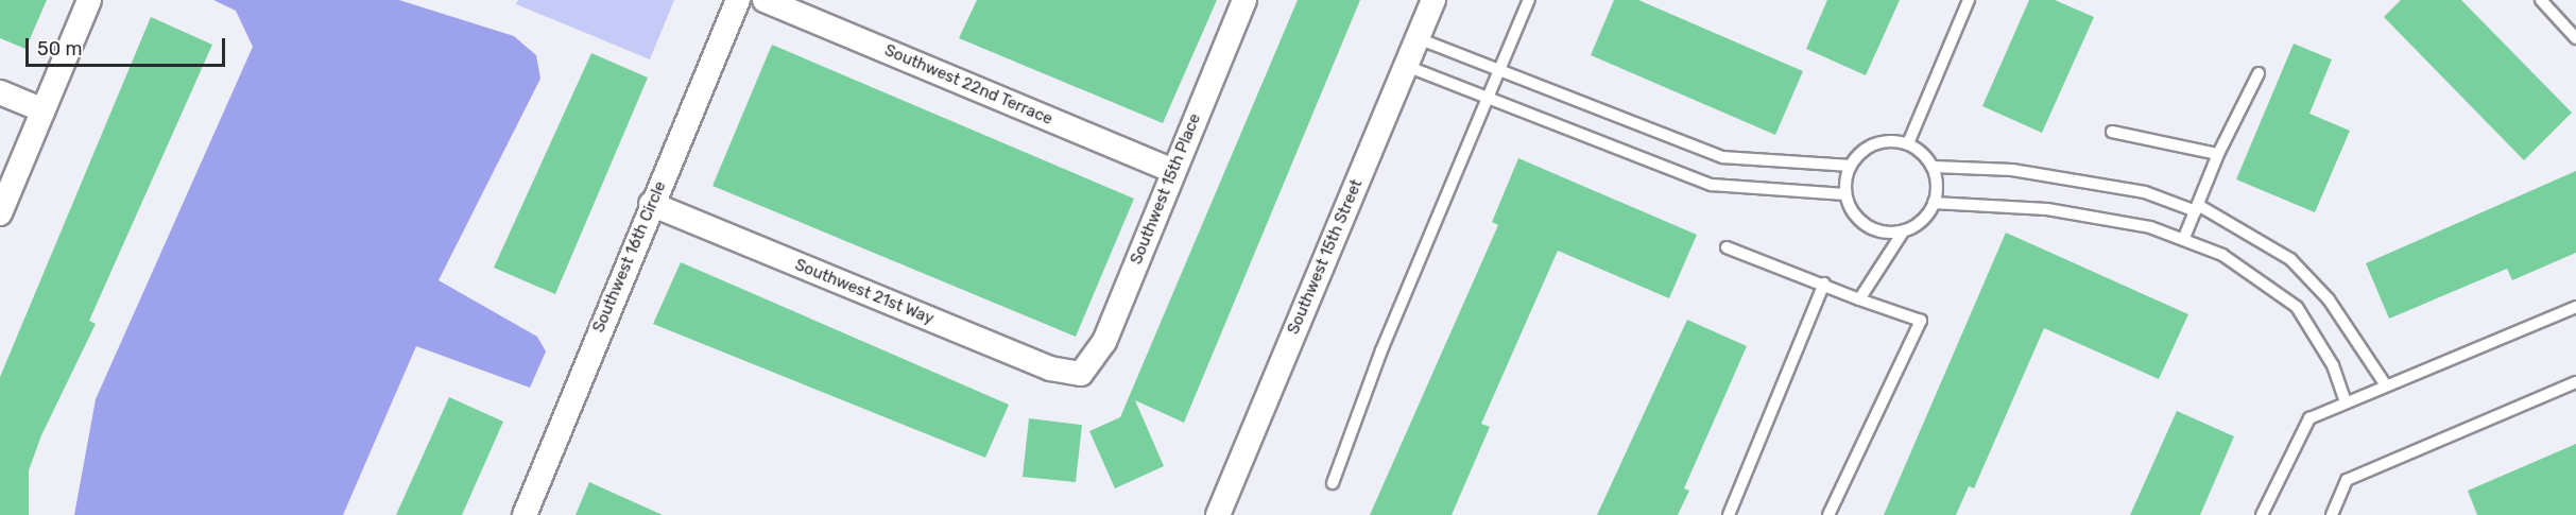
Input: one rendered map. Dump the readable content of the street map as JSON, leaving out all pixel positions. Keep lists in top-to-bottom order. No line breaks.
{"streets":{"street":["Southwest 22nd Terrace","Southwest 15th Place","Southwest 16th Circle","Southwest 15th Street","Southwest 21st Way"]},"crossings":[["Southwest 22nd Terrace","Southwest 15th Place"],["Southwest 15th Place","Southwest 21st Way"],["Southwest 16th Circle","Southwest 21st Way"]],"scale_bar":"50 m"}
